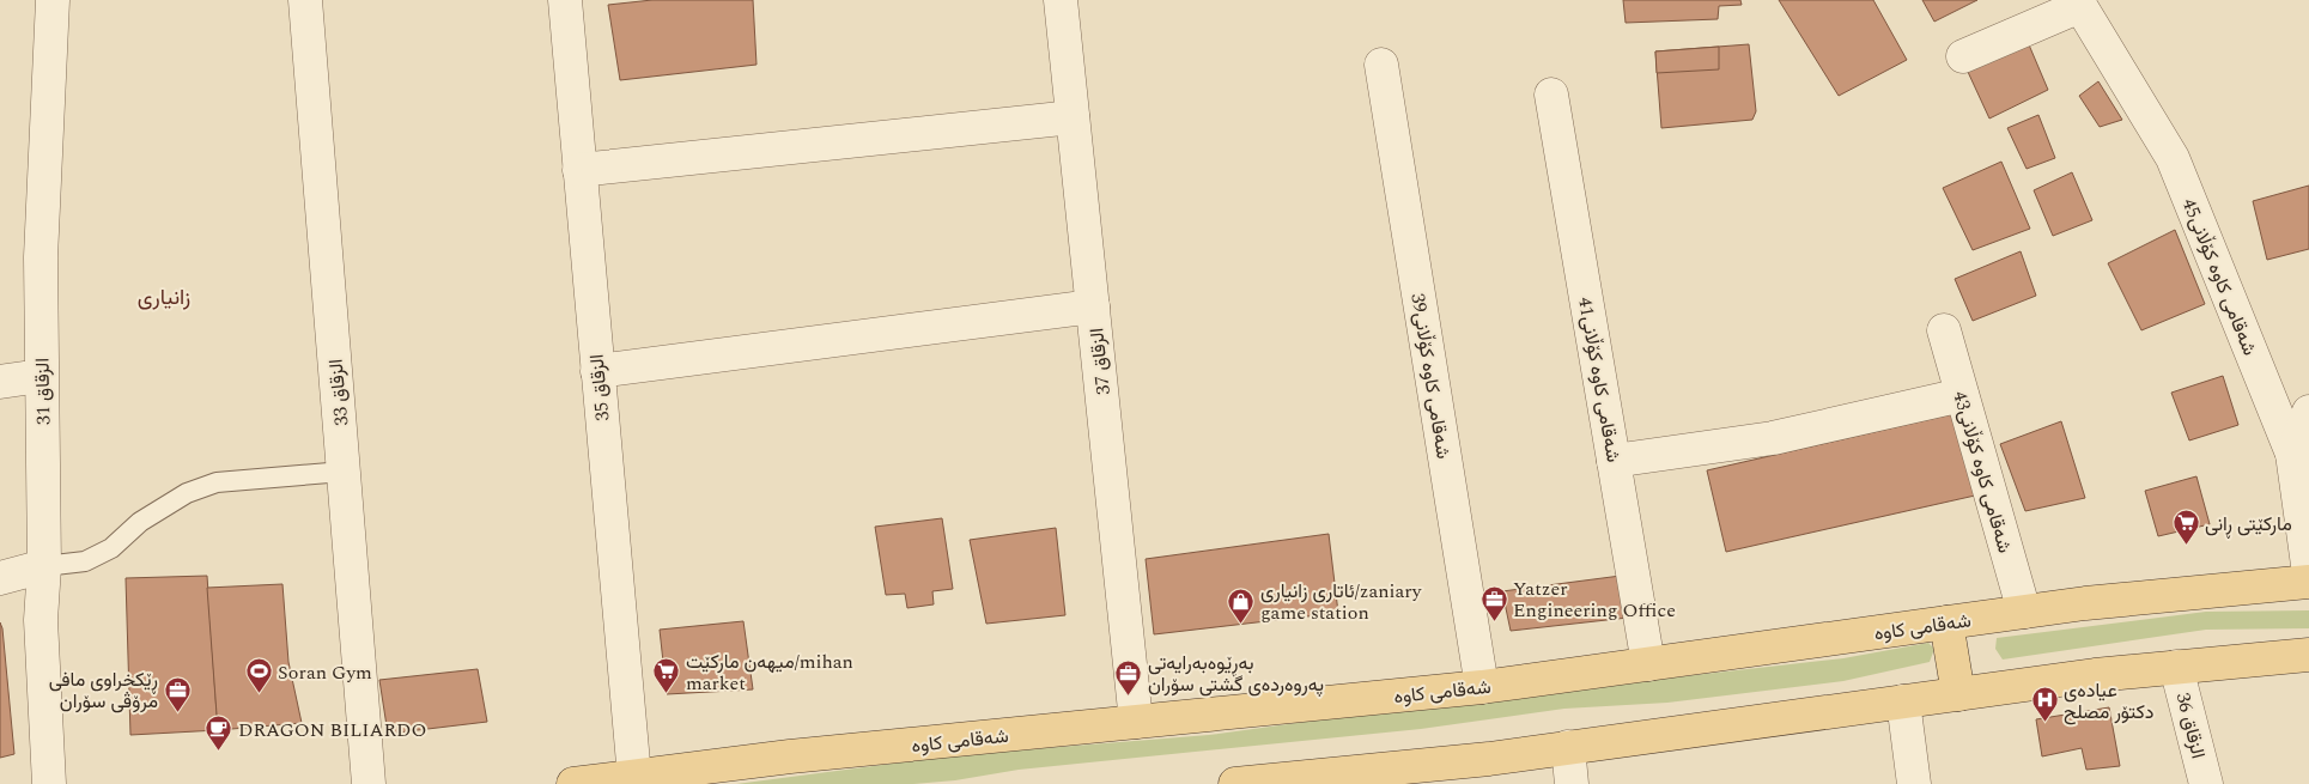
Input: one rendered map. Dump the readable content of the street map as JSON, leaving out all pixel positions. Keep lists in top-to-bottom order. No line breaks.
{"streets":{"main road":["شەقامی کاوە"],"street":["شەقامی کاوە کۆڵانی45","الزقاق 37","شەقامی کاوە کۆڵانی39","شەقامی کاوە کۆڵانی41","الزقاق 35","الزقاق 31","الزقاق 33","شەقامی کاوە کۆڵانی43","الزقاق 36"]},"crossings":[["الزقاق 37","شەقامی کاوە"],["شەقامی کاوە کۆڵانی39","شەقامی کاوە"],["شەقامی کاوە کۆڵانی41","شەقامی کاوە"],["الزقاق 35","شەقامی کاوە"],["شەقامی کاوە کۆڵانی43","شەقامی کاوە"]],"districts":["زانیاری"],"places":{"supermarket":["مارکێتی ڕانی","میهەن مارکێت/mihan market"],"office":["Yatzer Engineering Office","بەڕێوەبەرایەتی پەروەردەی گشتی سۆران","ڕێکخراوی مافی مرۆڤی سۆران"],"shop":["ئاتاری زانیاری/zaniary game station"],"sports":["Soran Gym"],"hospital":["عیادەی دکتۆر مصلح"],"cafe":["DRAGON BILIARDO"]}}
